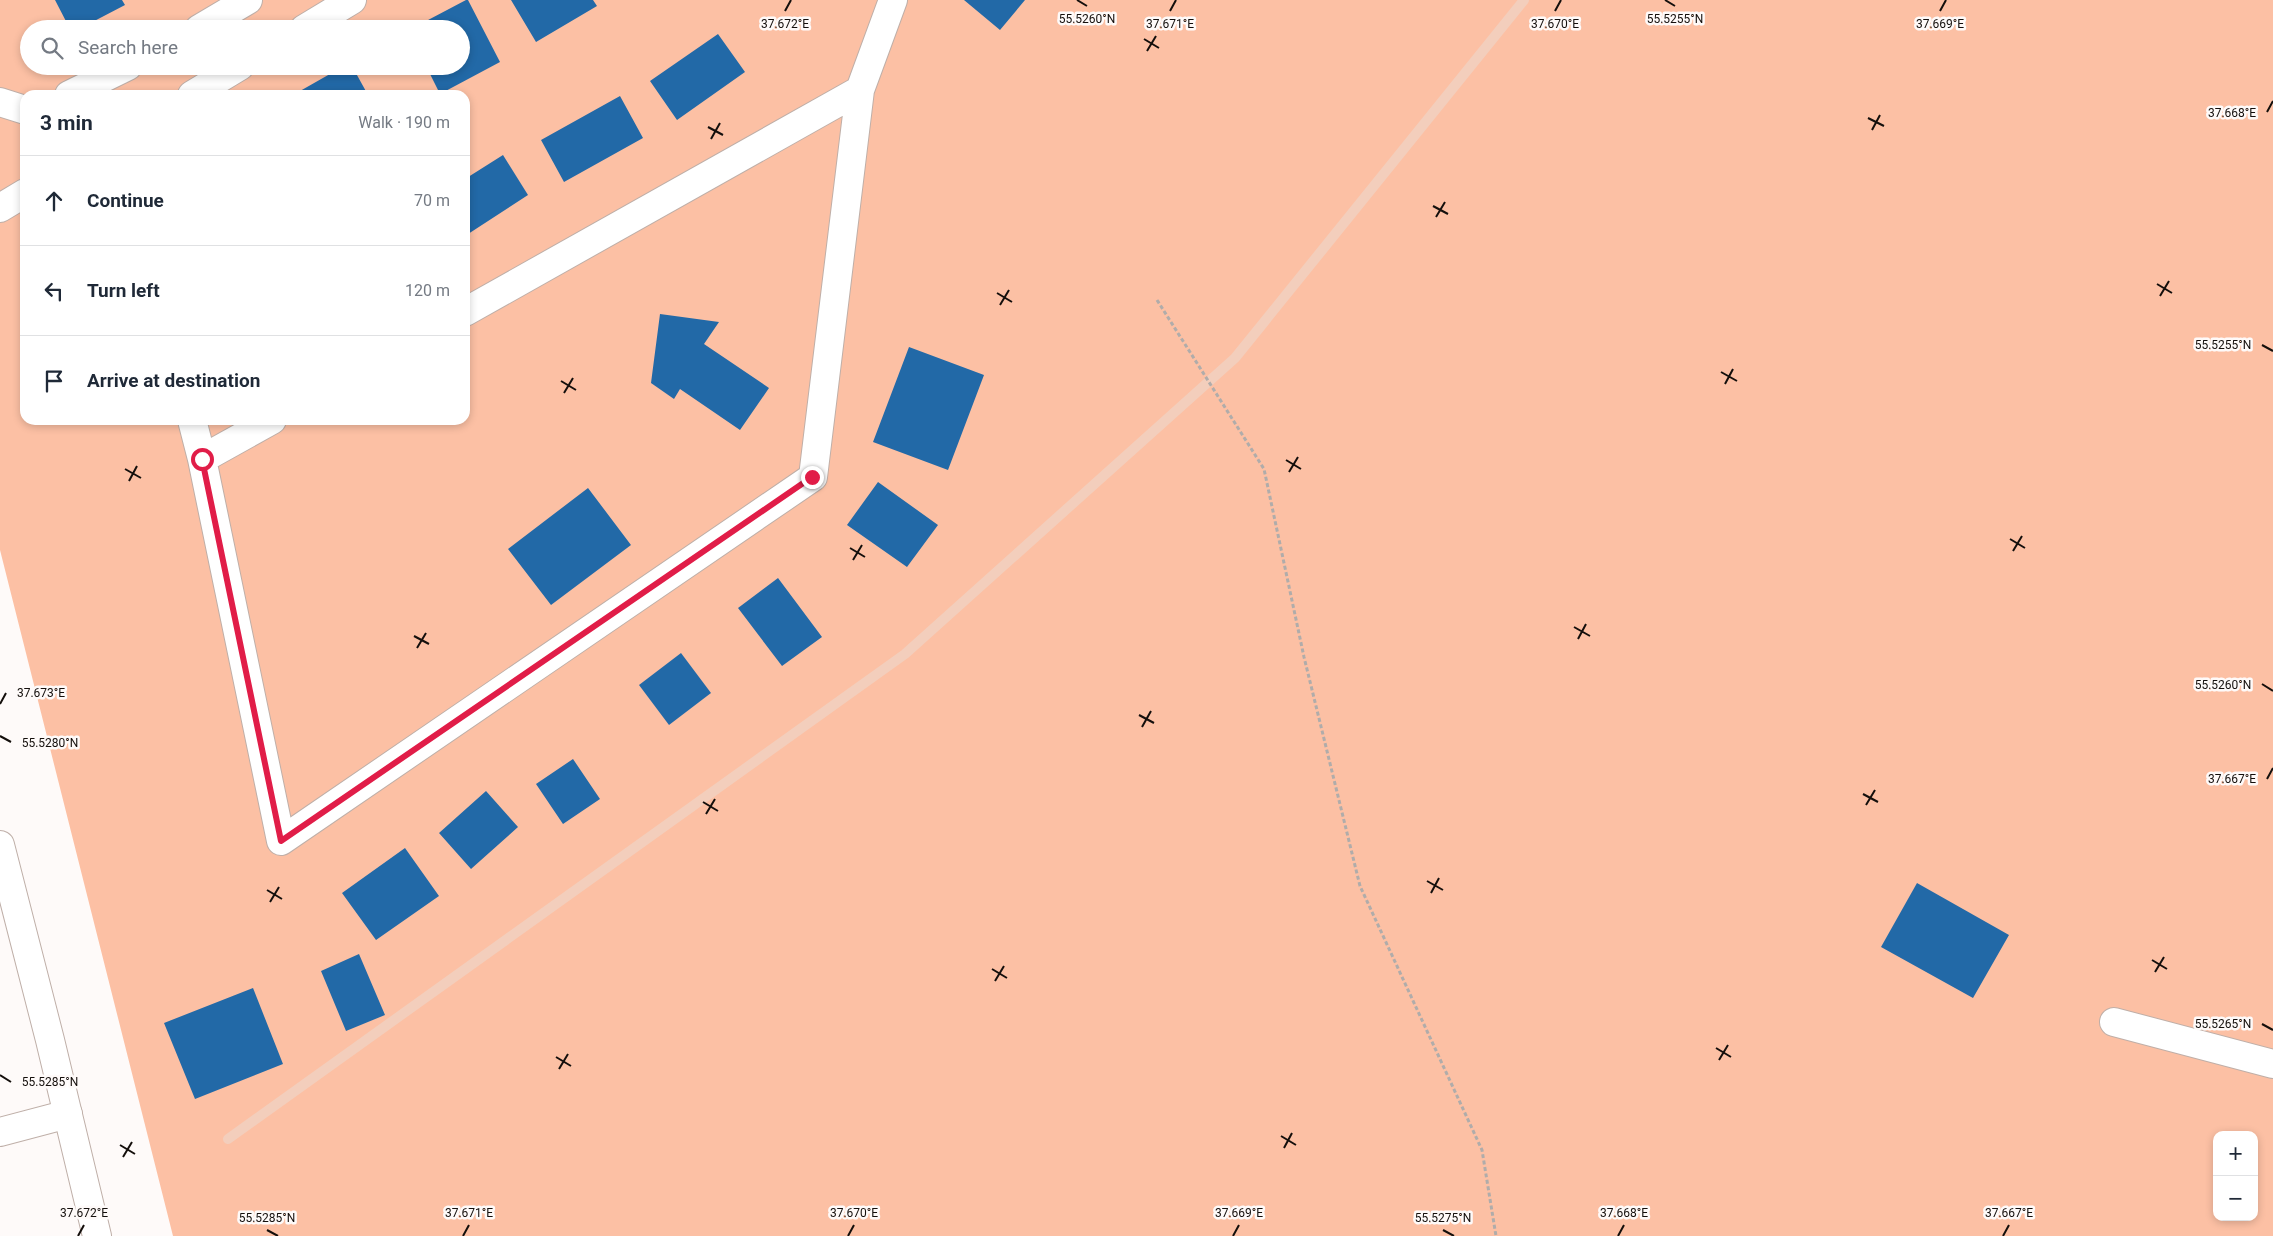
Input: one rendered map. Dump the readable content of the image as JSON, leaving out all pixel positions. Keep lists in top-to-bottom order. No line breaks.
{"page":{"search":"Search here","heading":["3 min","Walk · 190 m"],"list":[["Continue","70 m"],["Turn left","120 m"],"Arrive at destination"],"map_buttons":["+","−"]},"coordinates":["55.5260°N","55.5255°N","37.672°E","37.671°E","37.670°E","37.669°E","37.668°E","37.673°E","55.5280°N","37.667°E","55.5265°N","55.5285°N","55.5275°N"]}
